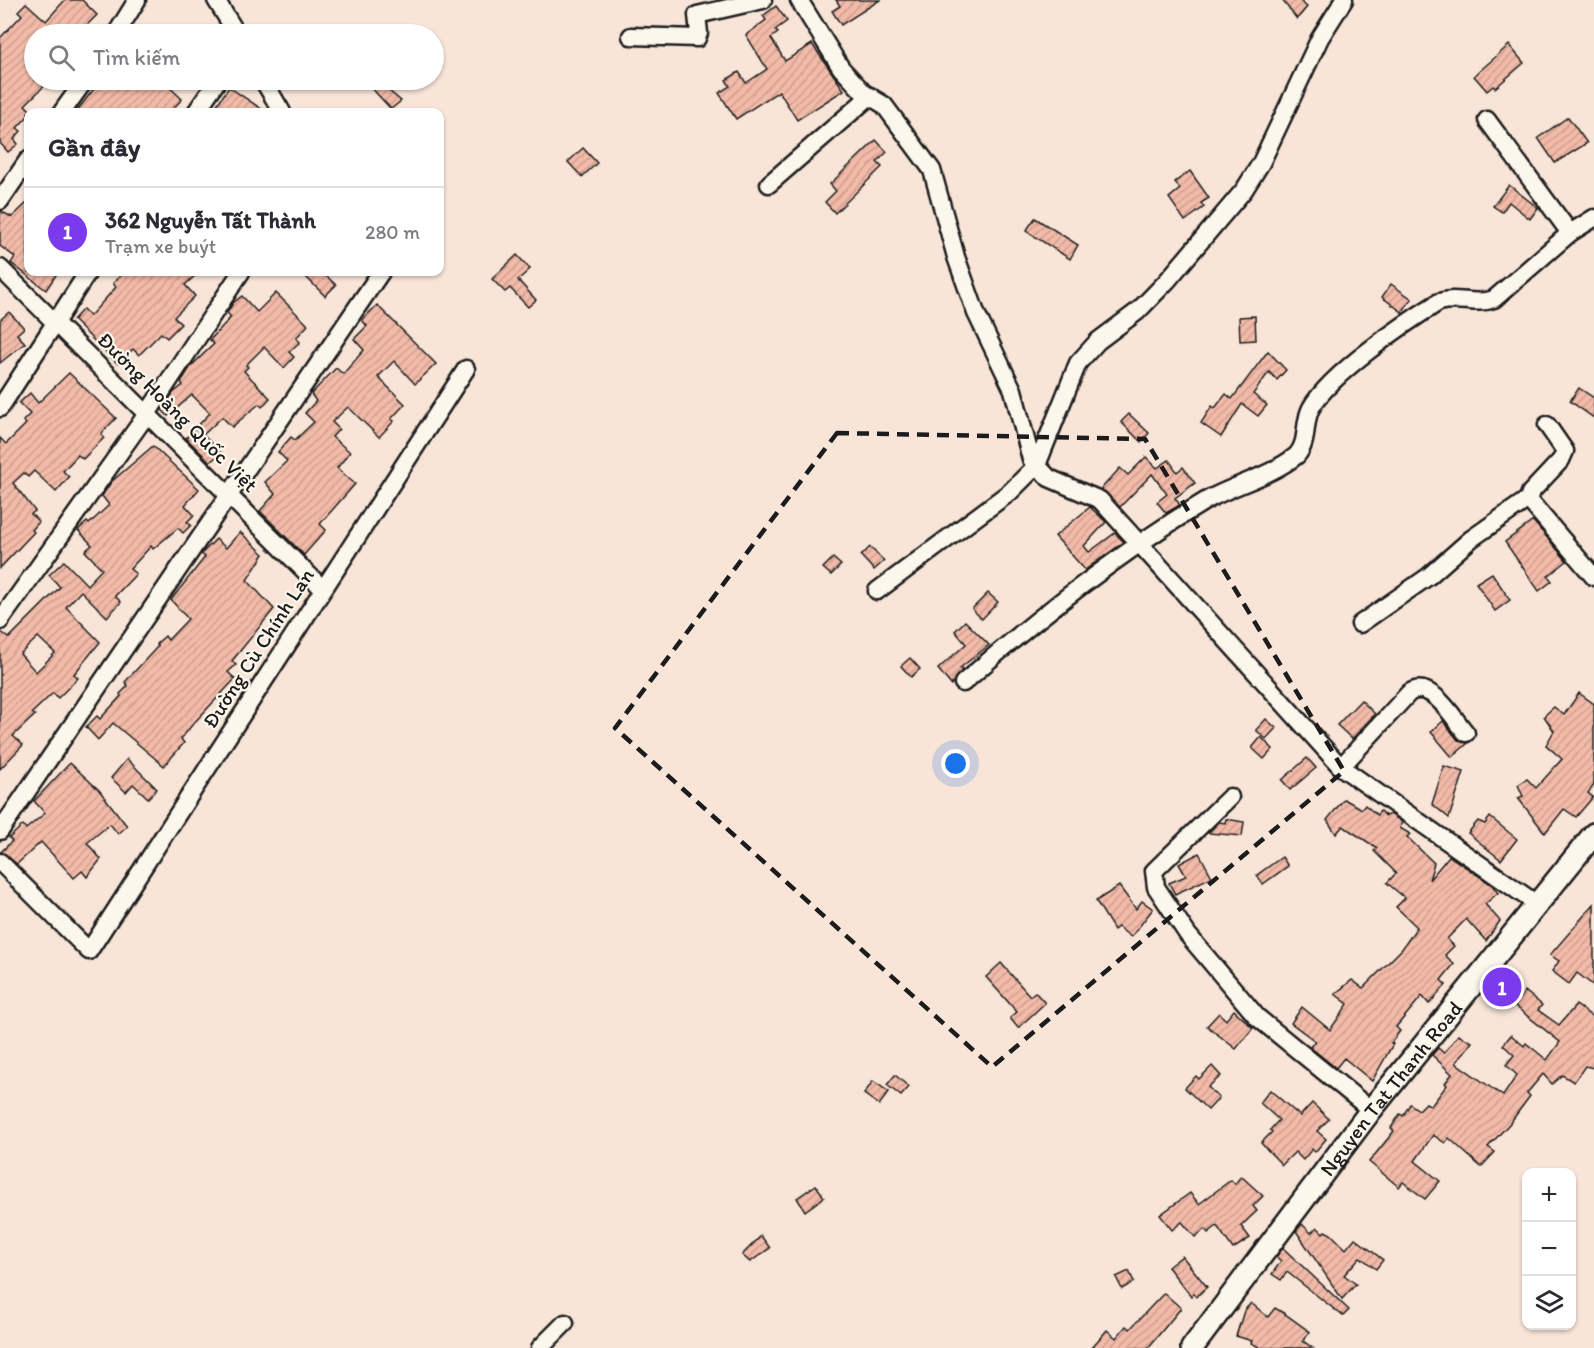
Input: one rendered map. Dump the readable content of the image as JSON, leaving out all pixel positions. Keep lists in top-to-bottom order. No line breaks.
{"streets":{"main road":["Nguyen Tat Thanh Road"],"street":["Đường Hoàng Quốc Việt","Đường Cù Chính Lan"]},"crossings":[["Đường Hoàng Quốc Việt","Đường Cù Chính Lan"]],"page":{"search":"Tìm kiếm","heading":"Gần đây","list":[{"mark":"1","name":"362 Nguyễn Tất Thành","note":"Trạm xe buýt","value":"280 m"}],"pins":"1","map_buttons":["+","−"]}}
